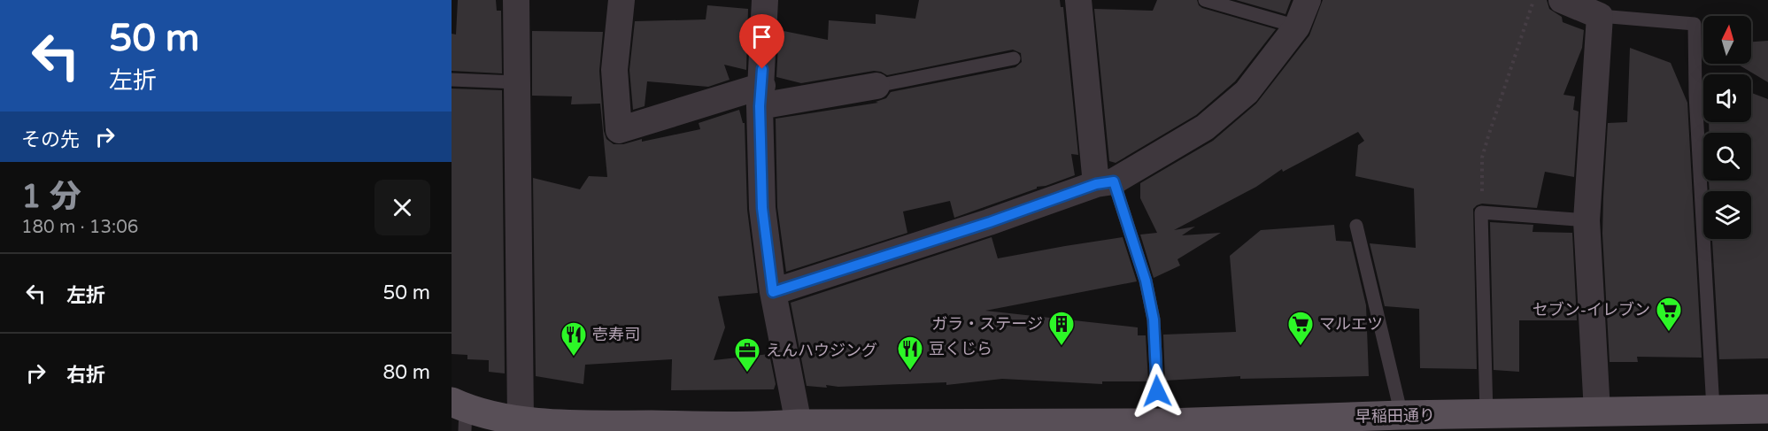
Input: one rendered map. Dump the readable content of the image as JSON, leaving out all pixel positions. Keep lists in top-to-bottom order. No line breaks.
{"streets":{"main road":["早稲田通り"]},"places":{"supermarket":["セブン-イレブン","マルエツ"],"building":["ガラ・ステージ"],"restaurant":["壱寿司","豆くじら"],"office":["えんハウジング"]},"north":"top","page":{"turn":["50 m","左折"],"then":"その先","heading":["1 分","180 m · 13:06"],"list":[{"name":"左折","value":"50 m"},{"name":"右折","value":"80 m"}]}}
